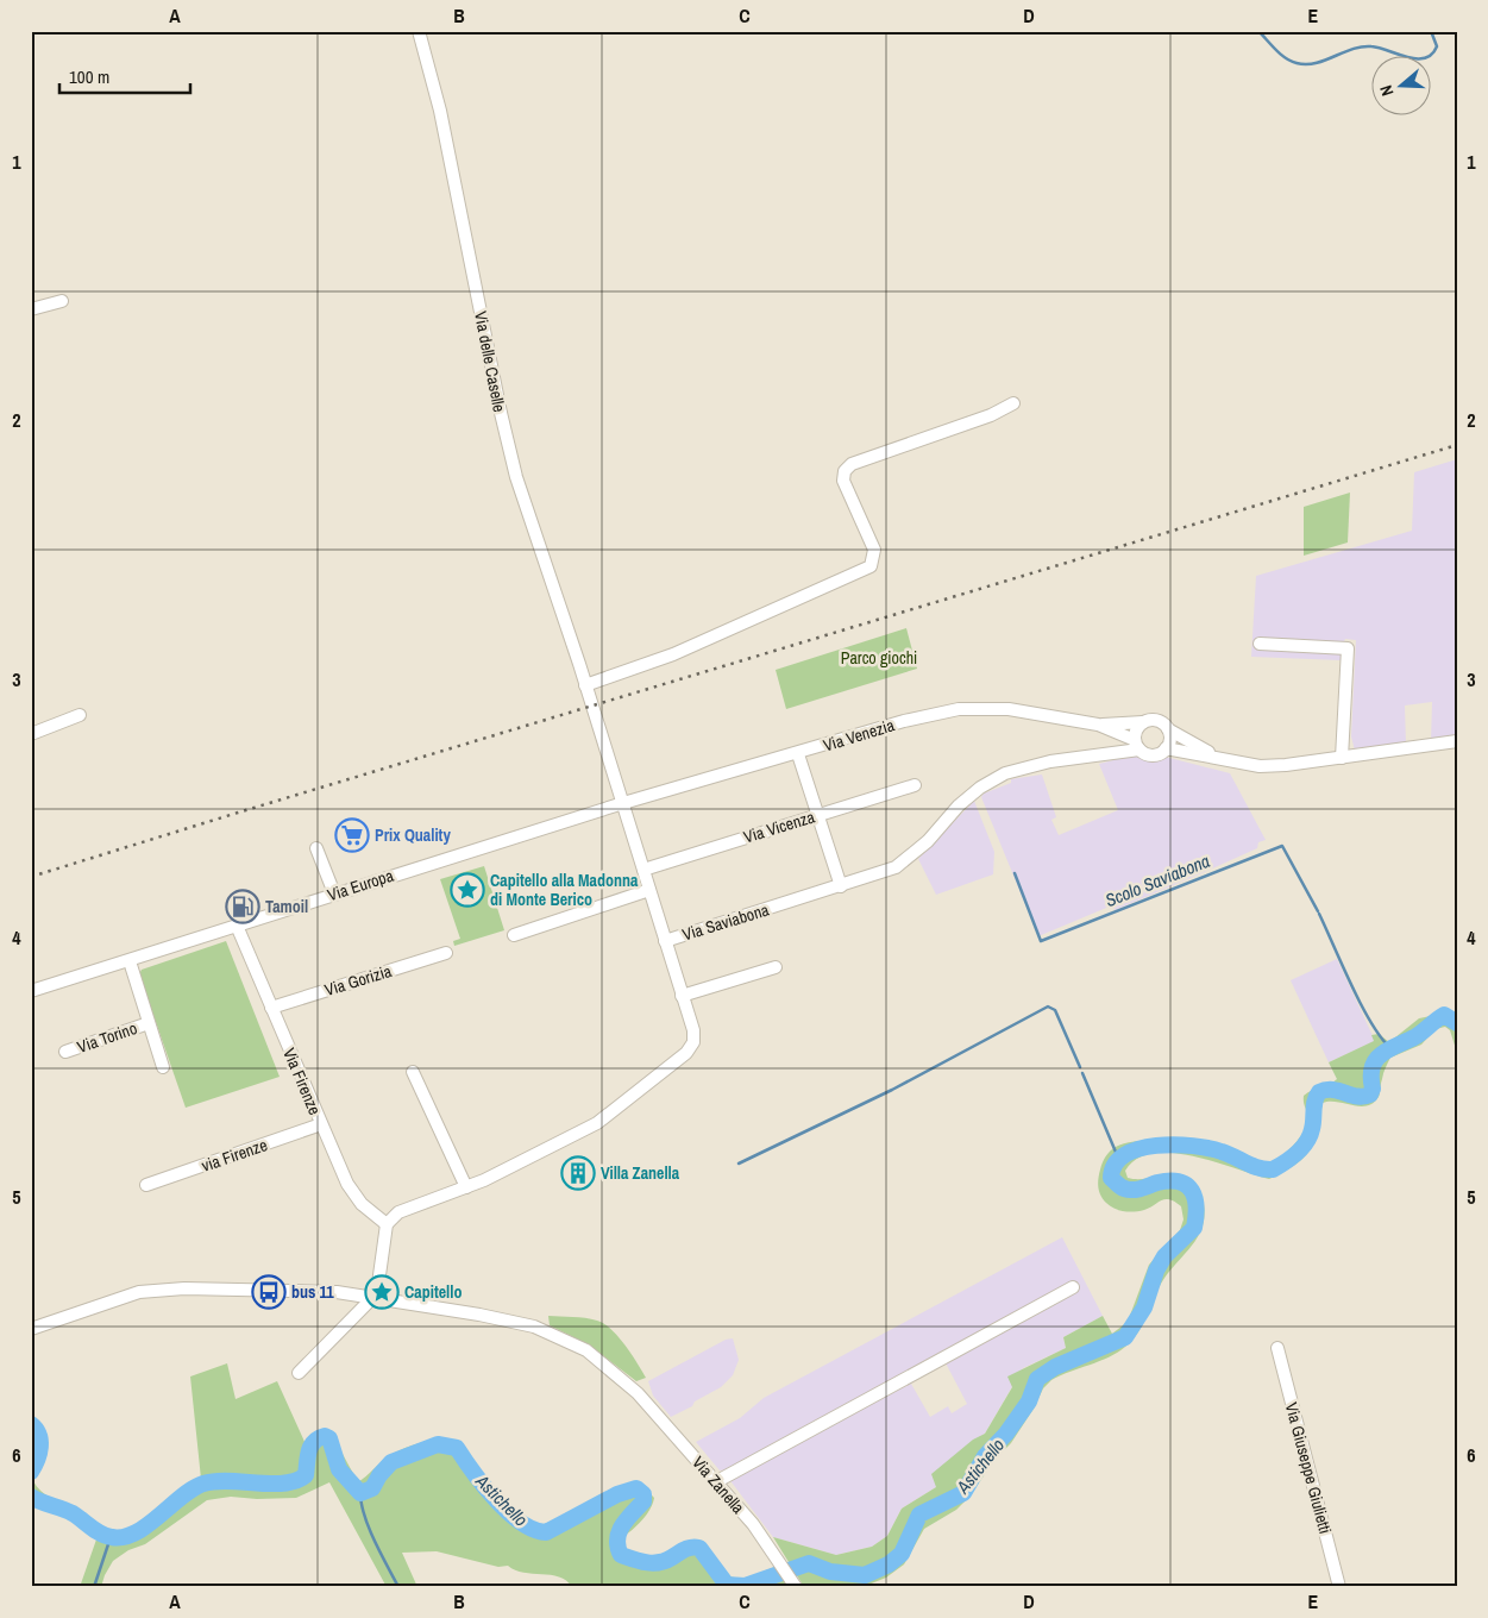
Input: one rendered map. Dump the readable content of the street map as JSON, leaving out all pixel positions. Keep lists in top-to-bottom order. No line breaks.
{"streets":{"street":["Via delle Caselle","Via Venezia","Via Vicenza","Via Europa","Via Saviabona","Via Gorizia","Via Torino","Via Firenze","via Firenze","Via Giuseppe Giulietti","Via Zanella"]},"crossings":[["Via delle Caselle","Via Venezia"],["Via delle Caselle","Via Vicenza"],["Via delle Caselle","Via Europa"],["Via delle Caselle","Via Saviabona"],["Via Venezia","Via Europa"],["Via Venezia","Via Saviabona"],["Via Europa","Via Torino"],["Via Europa","Via Firenze"],["Via Saviabona","Via Firenze"],["Via Gorizia","Via Firenze"],["Via Firenze","via Firenze"]],"water":["Scolo Saviabona","Astichello"],"parks":["Parco giochi"],"places":{"supermarket":["Prix Quality"],"place":["Capitello alla Madonna di Monte Berico","Capitello"],"fuel station":["Tamoil"],"building":["Villa Zanella"],"bus stop":["bus 11"]},"scale_bar":"100 m","north":"left","grid":{"columns":["A","B","C","D","E"],"rows":["1","2","3","4","5","6"]}}
